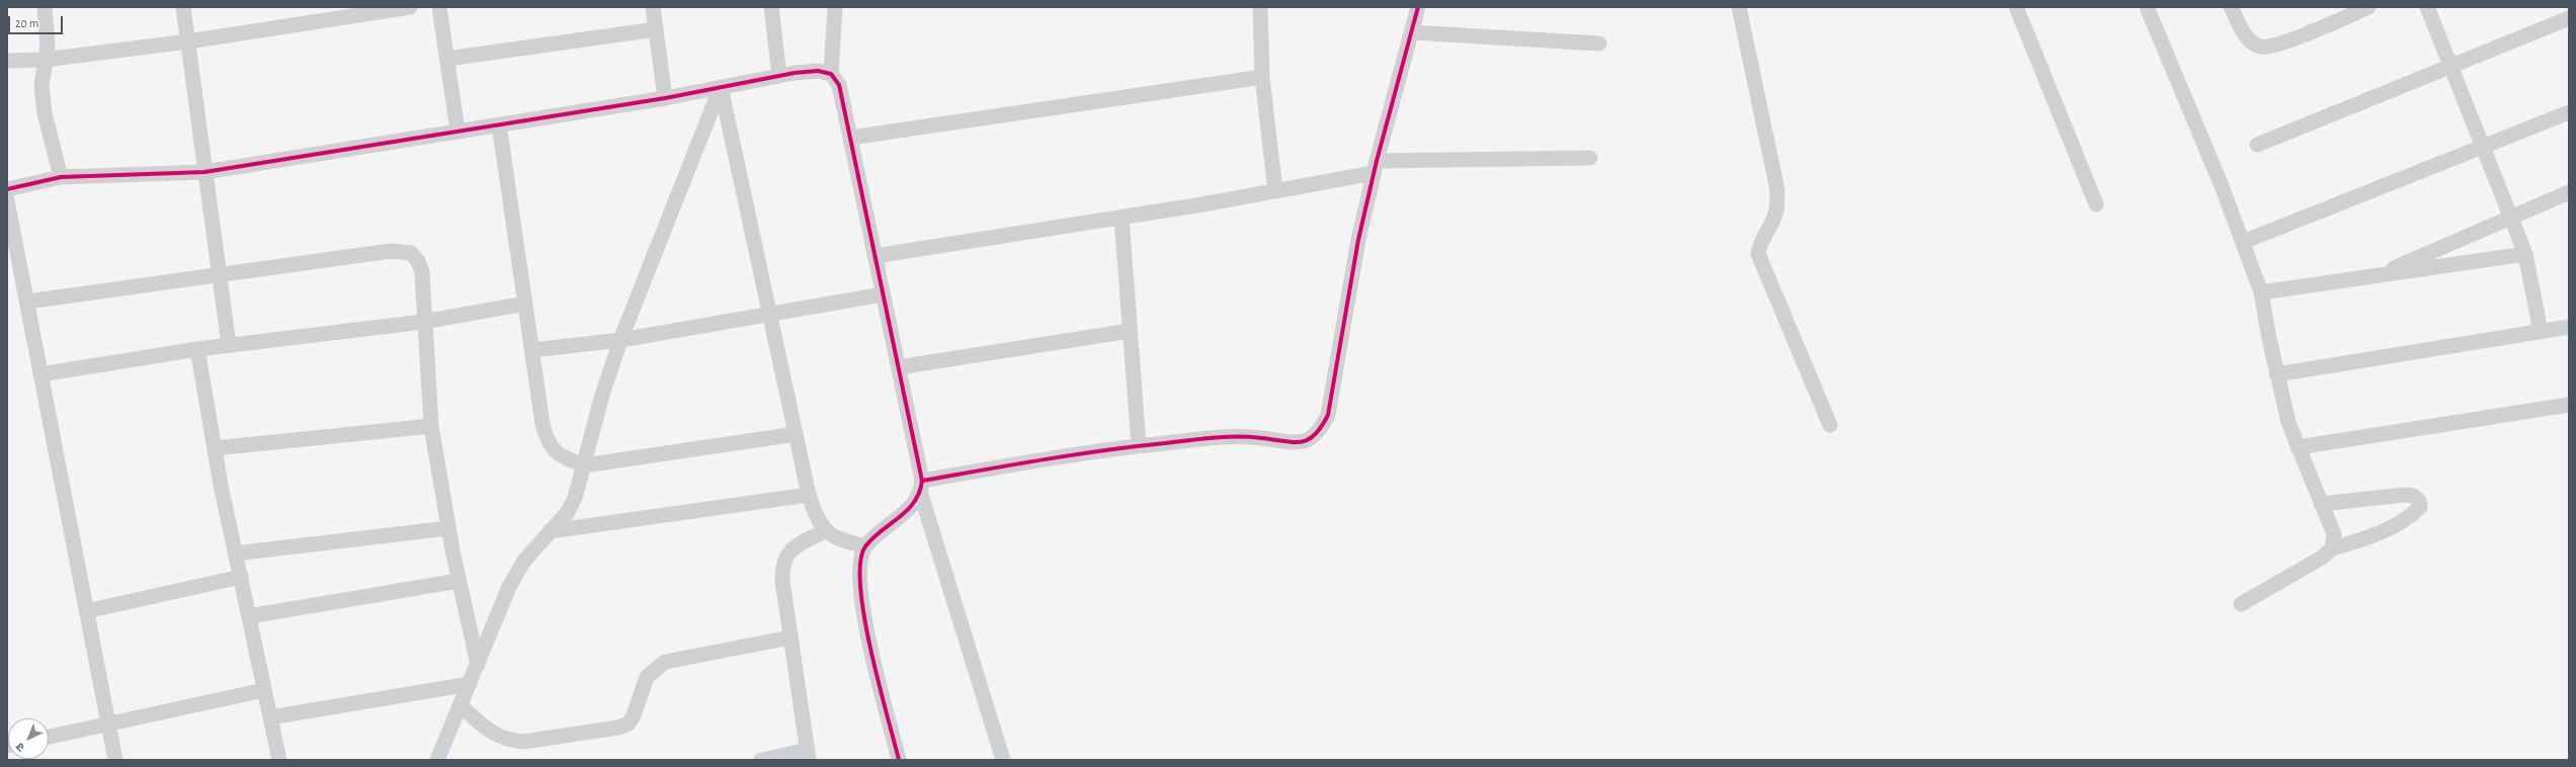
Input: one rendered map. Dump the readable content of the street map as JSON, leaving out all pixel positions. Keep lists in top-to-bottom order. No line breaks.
{"scale_bar":"20 m","north":"bottom left"}
